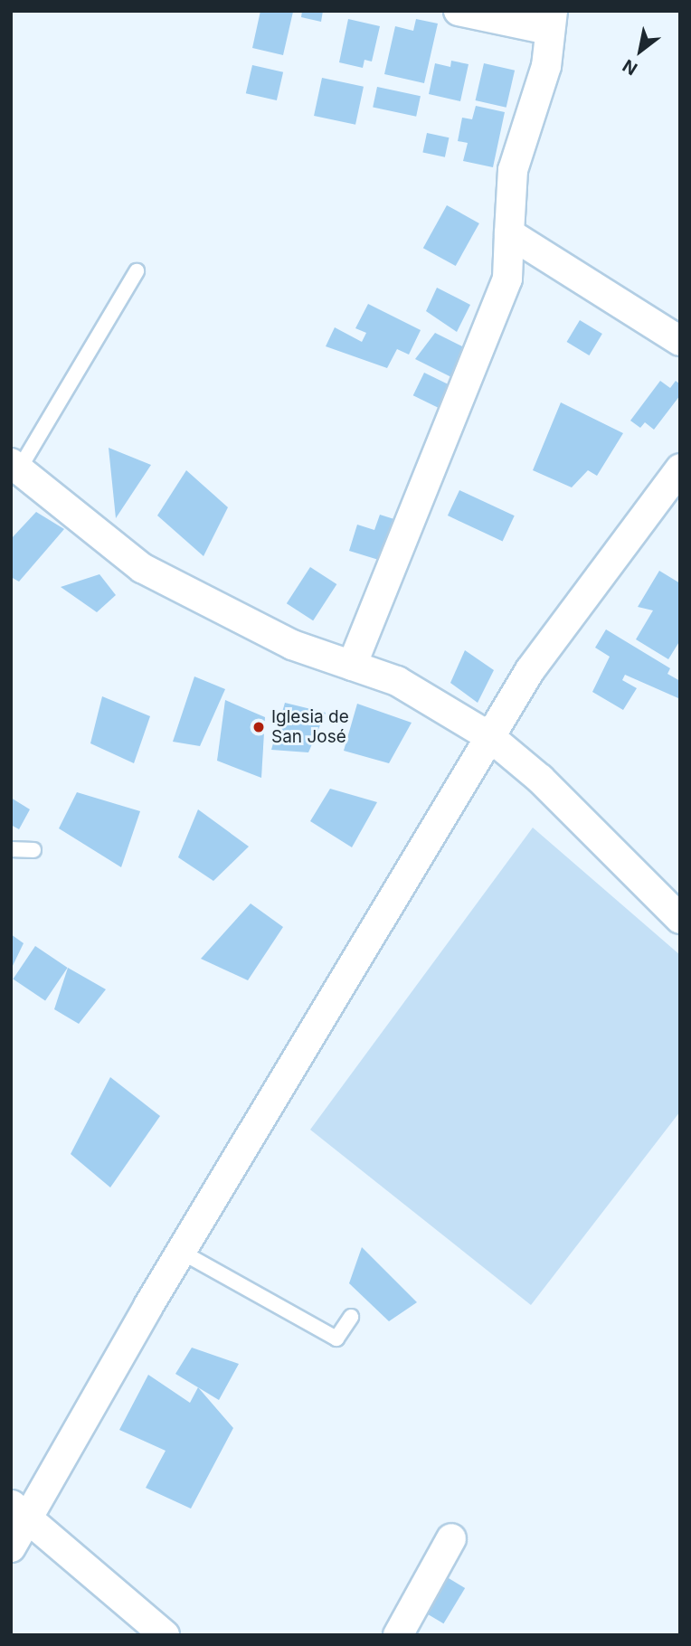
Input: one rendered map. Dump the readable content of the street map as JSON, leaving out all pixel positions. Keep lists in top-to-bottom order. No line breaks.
{"places":["Iglesia de San José"],"north":"bottom left"}
